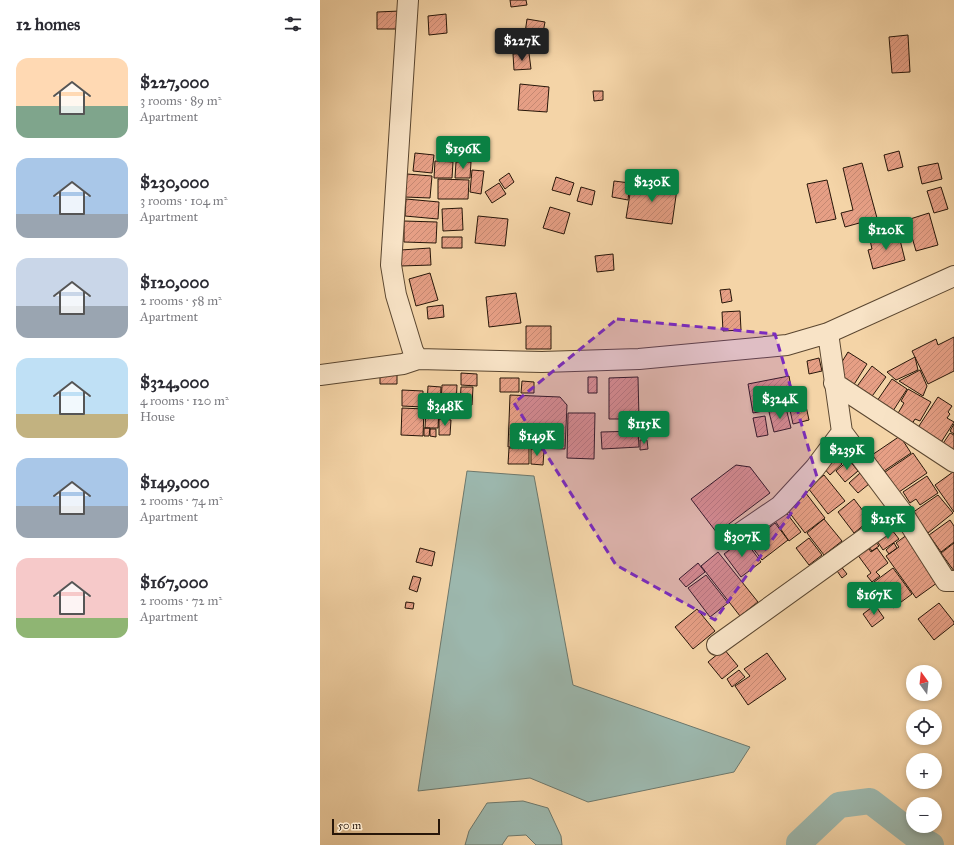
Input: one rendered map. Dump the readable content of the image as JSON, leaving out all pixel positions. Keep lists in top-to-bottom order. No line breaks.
{"scale_bar":"50 m","north":"top","page":{"heading":"12 homes","price":["$227K","$196K","$230K","$120K","$324K","$348K","$115K","$149K","$239K","$215K","$307K","$167K"],"list":[{"name":"$227,000","note":"3 rooms · 89 m² · Apartment"},{"name":"$230,000","note":"3 rooms · 104 m² · Apartment"},{"name":"$120,000","note":"2 rooms · 58 m² · Apartment"},{"name":"$324,000","note":"4 rooms · 120 m² · House"},{"name":"$149,000","note":"2 rooms · 74 m² · Apartment"},{"name":"$167,000","note":"2 rooms · 72 m² · Apartment"}],"map_buttons":["+","−"],"scale":"50 m"}}
